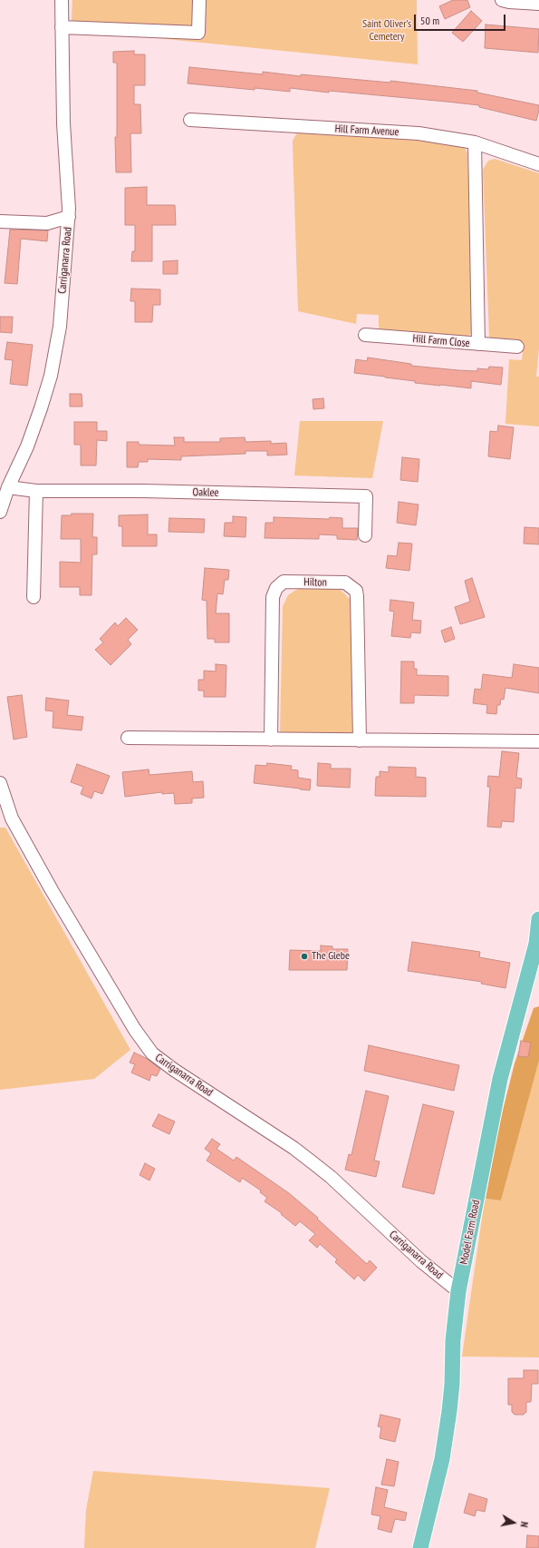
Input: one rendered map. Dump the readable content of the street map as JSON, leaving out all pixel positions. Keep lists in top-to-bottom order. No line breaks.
{"streets":{"main road":["Model Farm Road"],"street":["Hill Farm Avenue","Carriganarra Road","Hill Farm Close","Oaklee","Hilton"]},"crossings":[["Carriganarra Road","Oaklee"],["Carriganarra Road","Model Farm Road"]],"parks":["Saint Oliver’s Cemetery"],"places":["The Glebe"],"scale_bar":"50 m","north":"right"}
